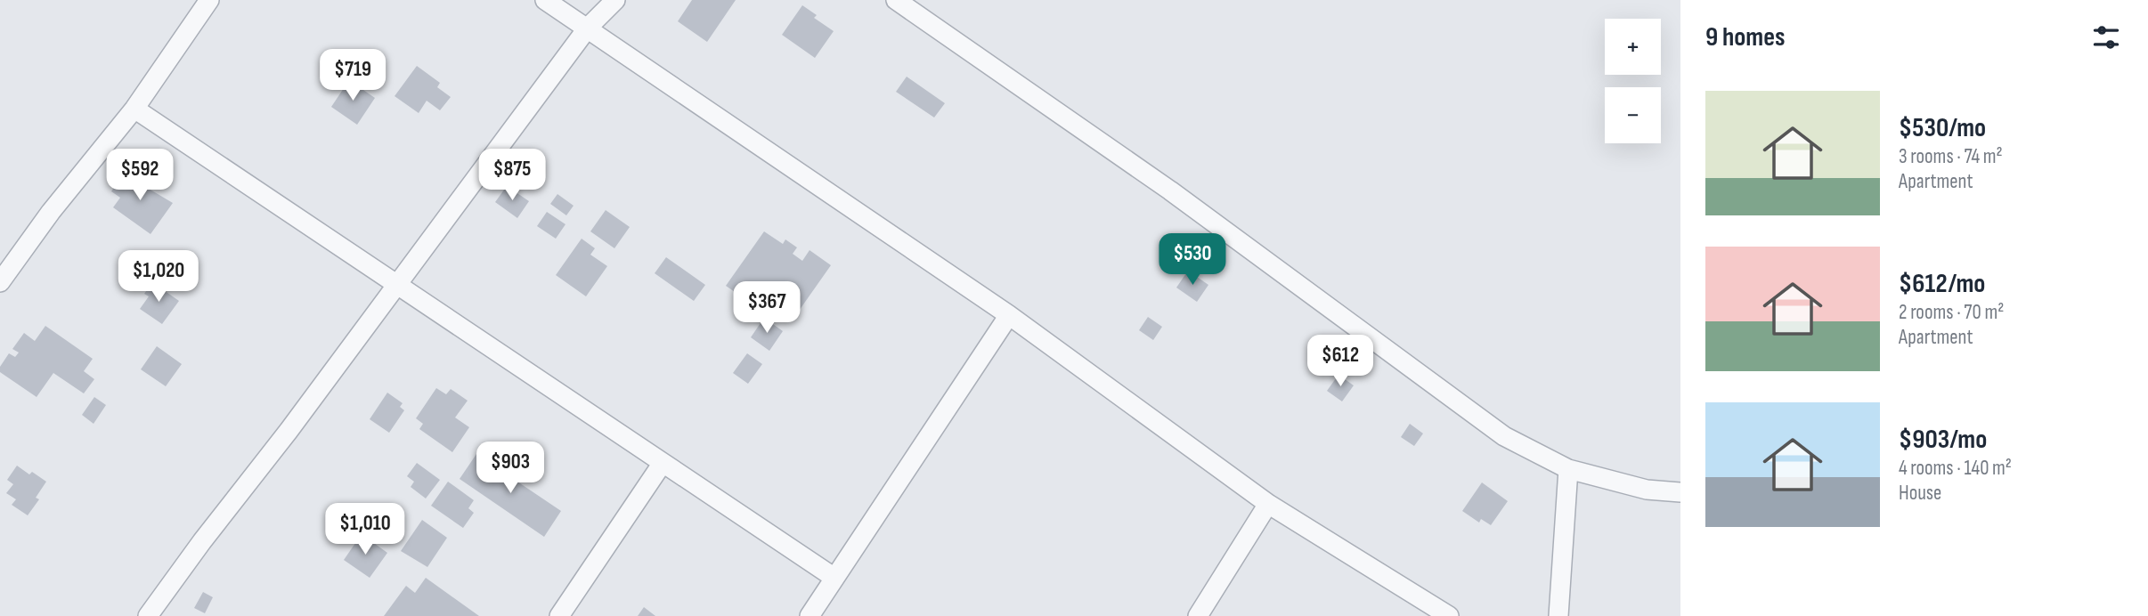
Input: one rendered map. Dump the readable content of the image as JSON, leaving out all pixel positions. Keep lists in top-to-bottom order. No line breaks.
{"page":{"heading":"9 homes","map_buttons":["+","−"],"price":["$719","$592","$875","$530","$1,020","$367","$612","$903","$1,010"],"list":[{"name":"$530/mo","note":"3 rooms · 74 m² · Apartment"},{"name":"$612/mo","note":"2 rooms · 70 m² · Apartment"},{"name":"$903/mo","note":"4 rooms · 140 m² · House"}]}}
